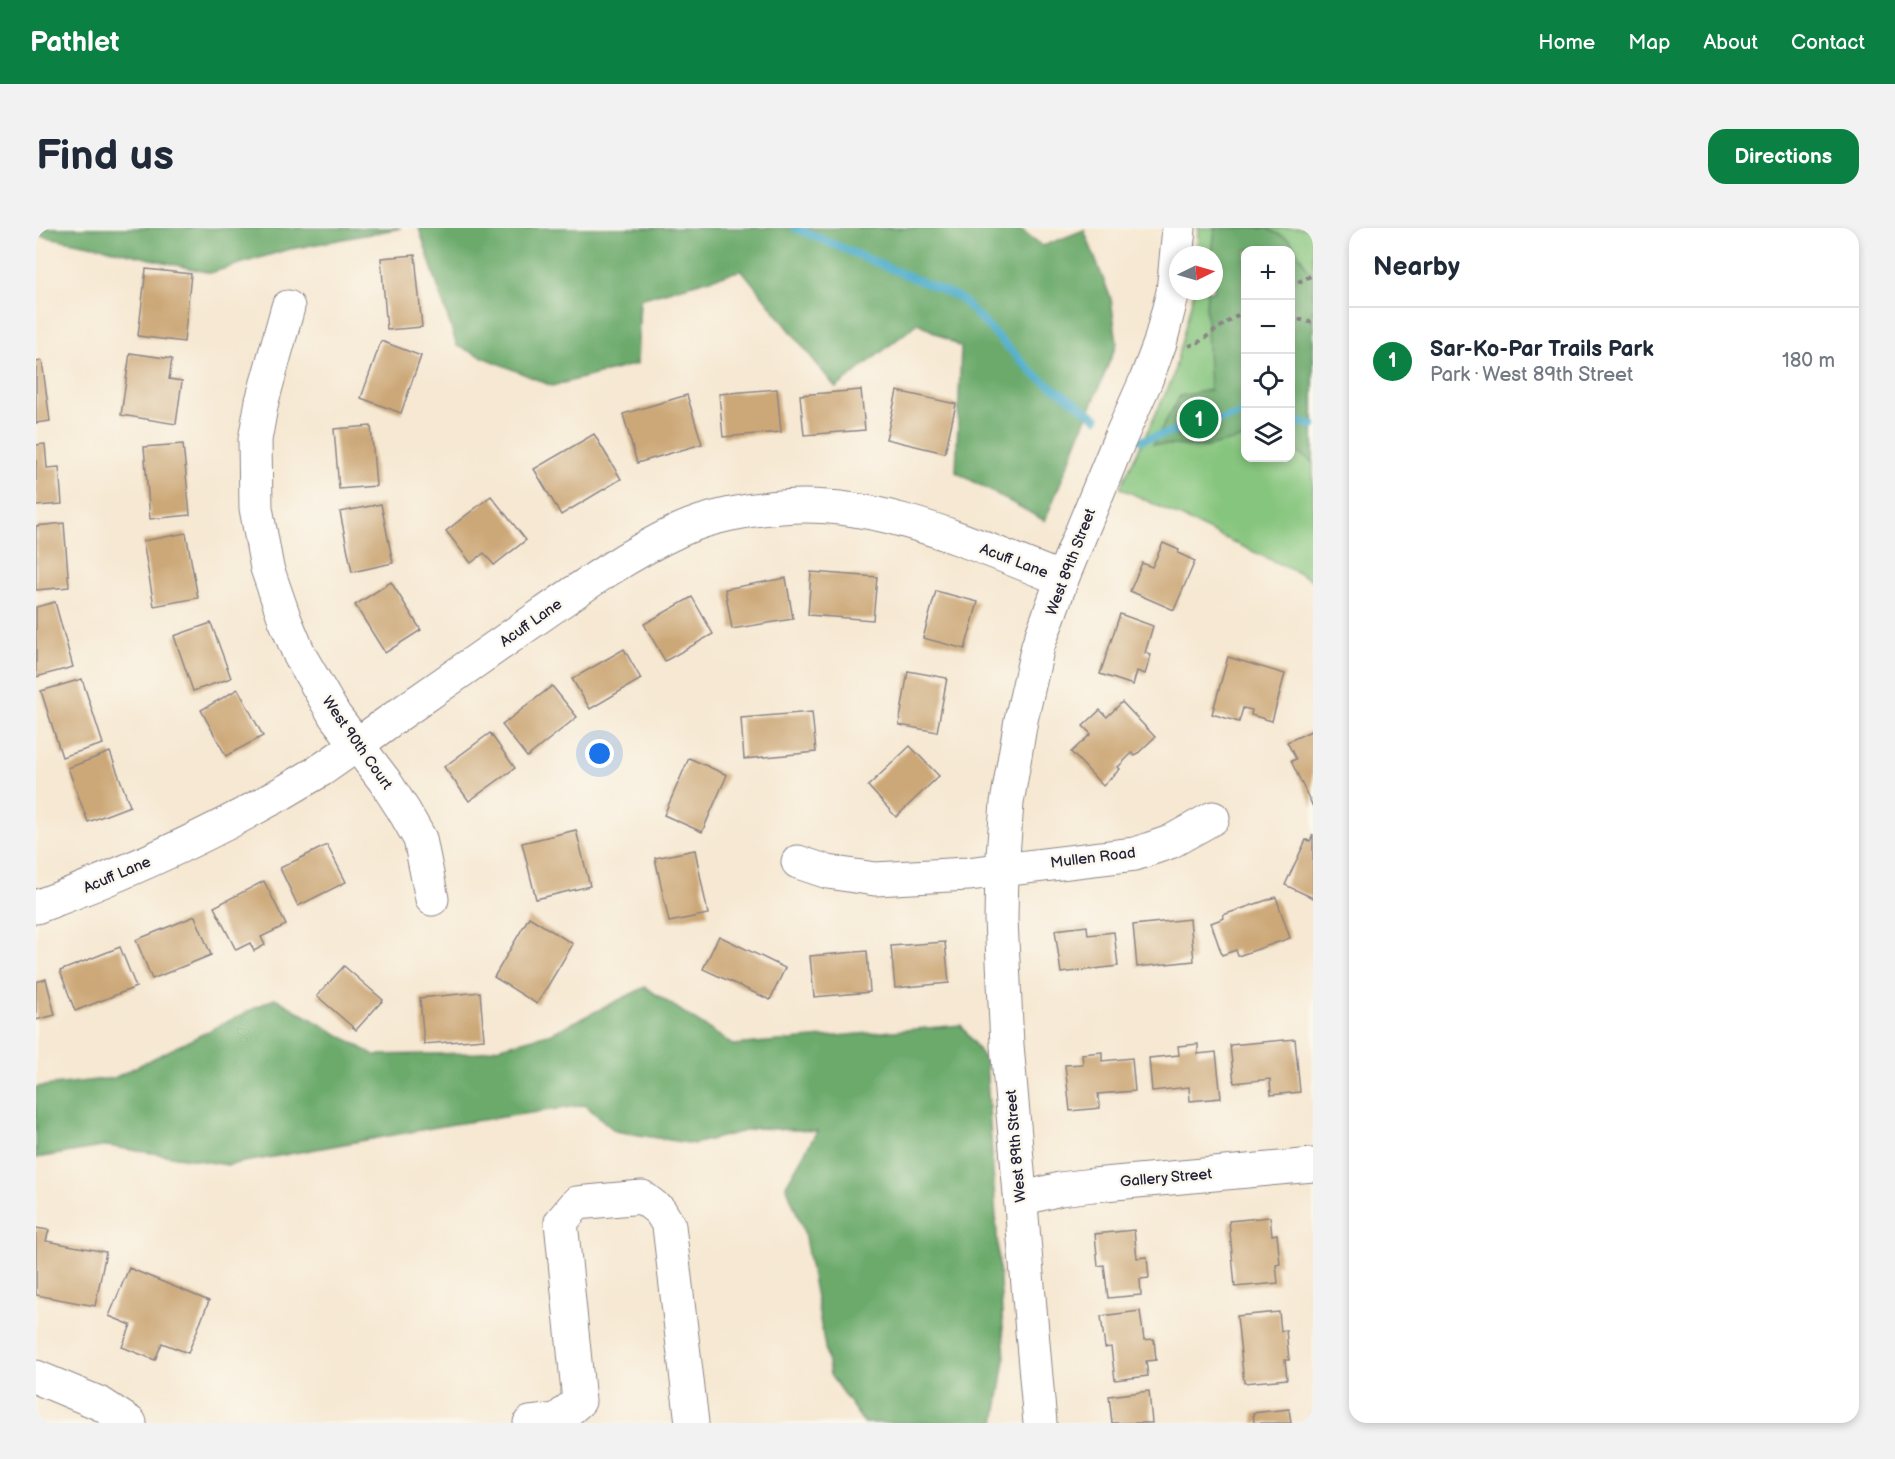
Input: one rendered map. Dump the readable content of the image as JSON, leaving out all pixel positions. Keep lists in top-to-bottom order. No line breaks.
{"streets":{"street":["Acuff Lane","West 89th Street","West 90th Court","Mullen Road","Gallery Street"]},"crossings":[["Acuff Lane","West 89th Street"],["Acuff Lane","West 90th Court"],["West 89th Street","Mullen Road"],["West 89th Street","Gallery Street"]],"north":"right","page":{"header":"Pathlet","nav":["Home","Map","About","Contact"],"buttons":"Directions","title":"Find us","heading":"Nearby","map_buttons":["+","−"],"list":[{"mark":"1","name":"Sar-Ko-Par Trails Park","note":"Park · West 89th Street","value":"180 m"}],"pins":"1"}}
